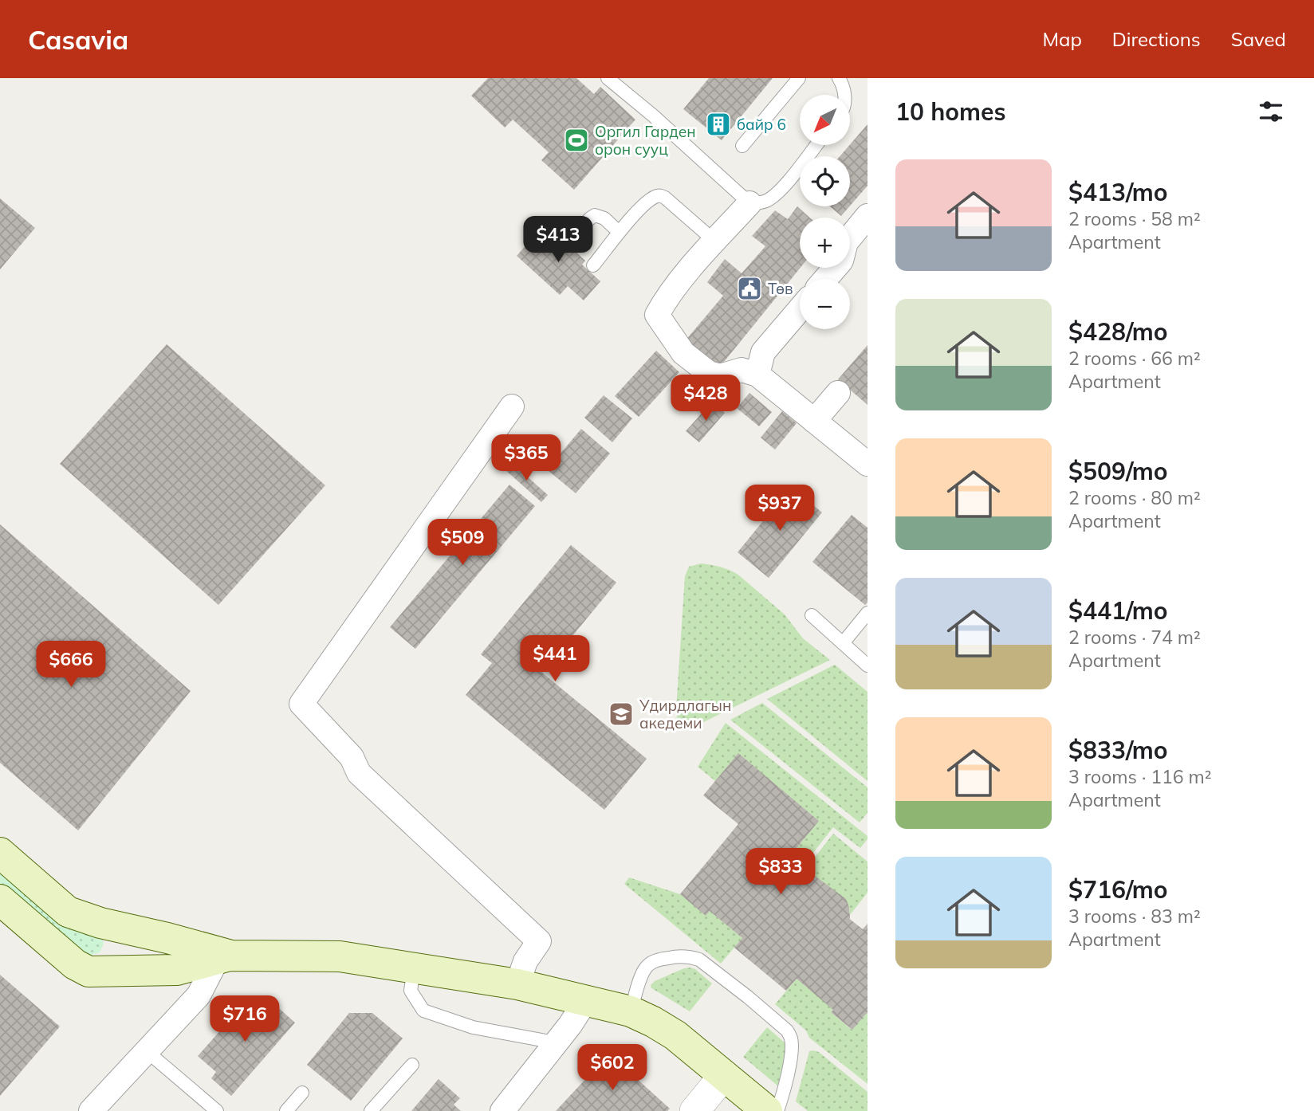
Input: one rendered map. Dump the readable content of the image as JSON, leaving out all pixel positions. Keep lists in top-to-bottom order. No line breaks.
{"places":{"building":["байр 6"],"sports":["Оргил Гарден орон сууц"],"public building":["Төв"],"school or university":["Удирдлагын акедеми"]},"north":"bottom left","page":{"header":"Casavia","nav":["Map","Directions","Saved"],"heading":"10 homes","map_buttons":["+","−"],"list":[{"name":"$413/mo","note":"2 rooms · 58 m² · Apartment"},{"name":"$428/mo","note":"2 rooms · 66 m² · Apartment"},{"name":"$509/mo","note":"2 rooms · 80 m² · Apartment"},{"name":"$441/mo","note":"2 rooms · 74 m² · Apartment"},{"name":"$833/mo","note":"3 rooms · 116 m² · Apartment"},{"name":"$716/mo","note":"3 rooms · 83 m² · Apartment"}],"price":["$413","$428","$365","$937","$509","$441","$666","$833","$716","$602"]}}
